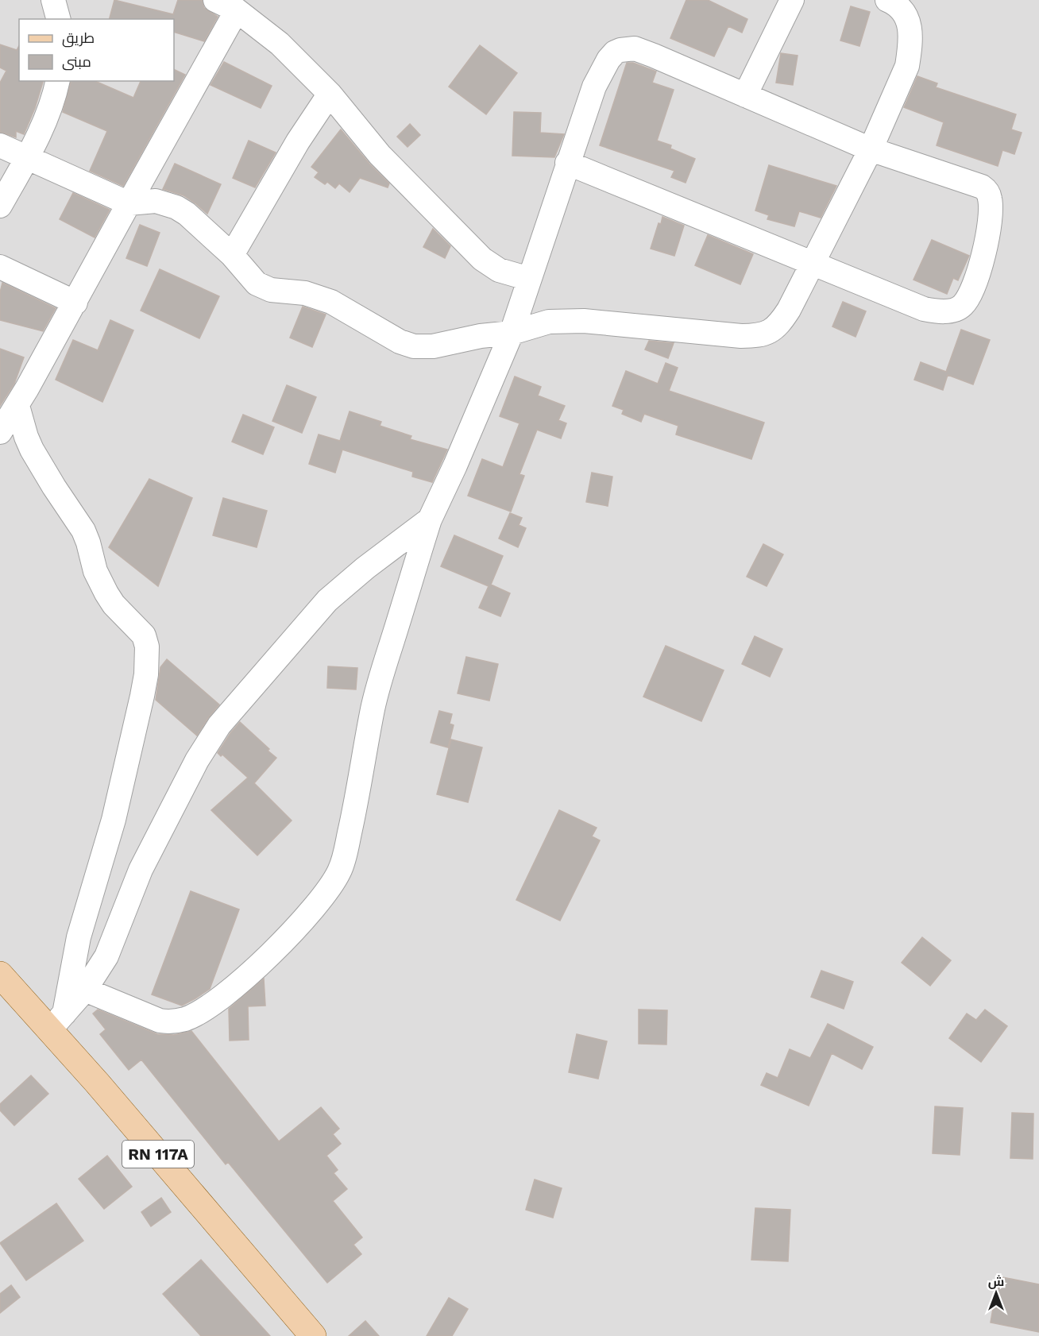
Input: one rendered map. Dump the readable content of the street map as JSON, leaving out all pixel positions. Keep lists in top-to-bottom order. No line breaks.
{"streets":{"main road":["RN 117A"]},"legend":["طريق","مبنى"],"north":"top"}
